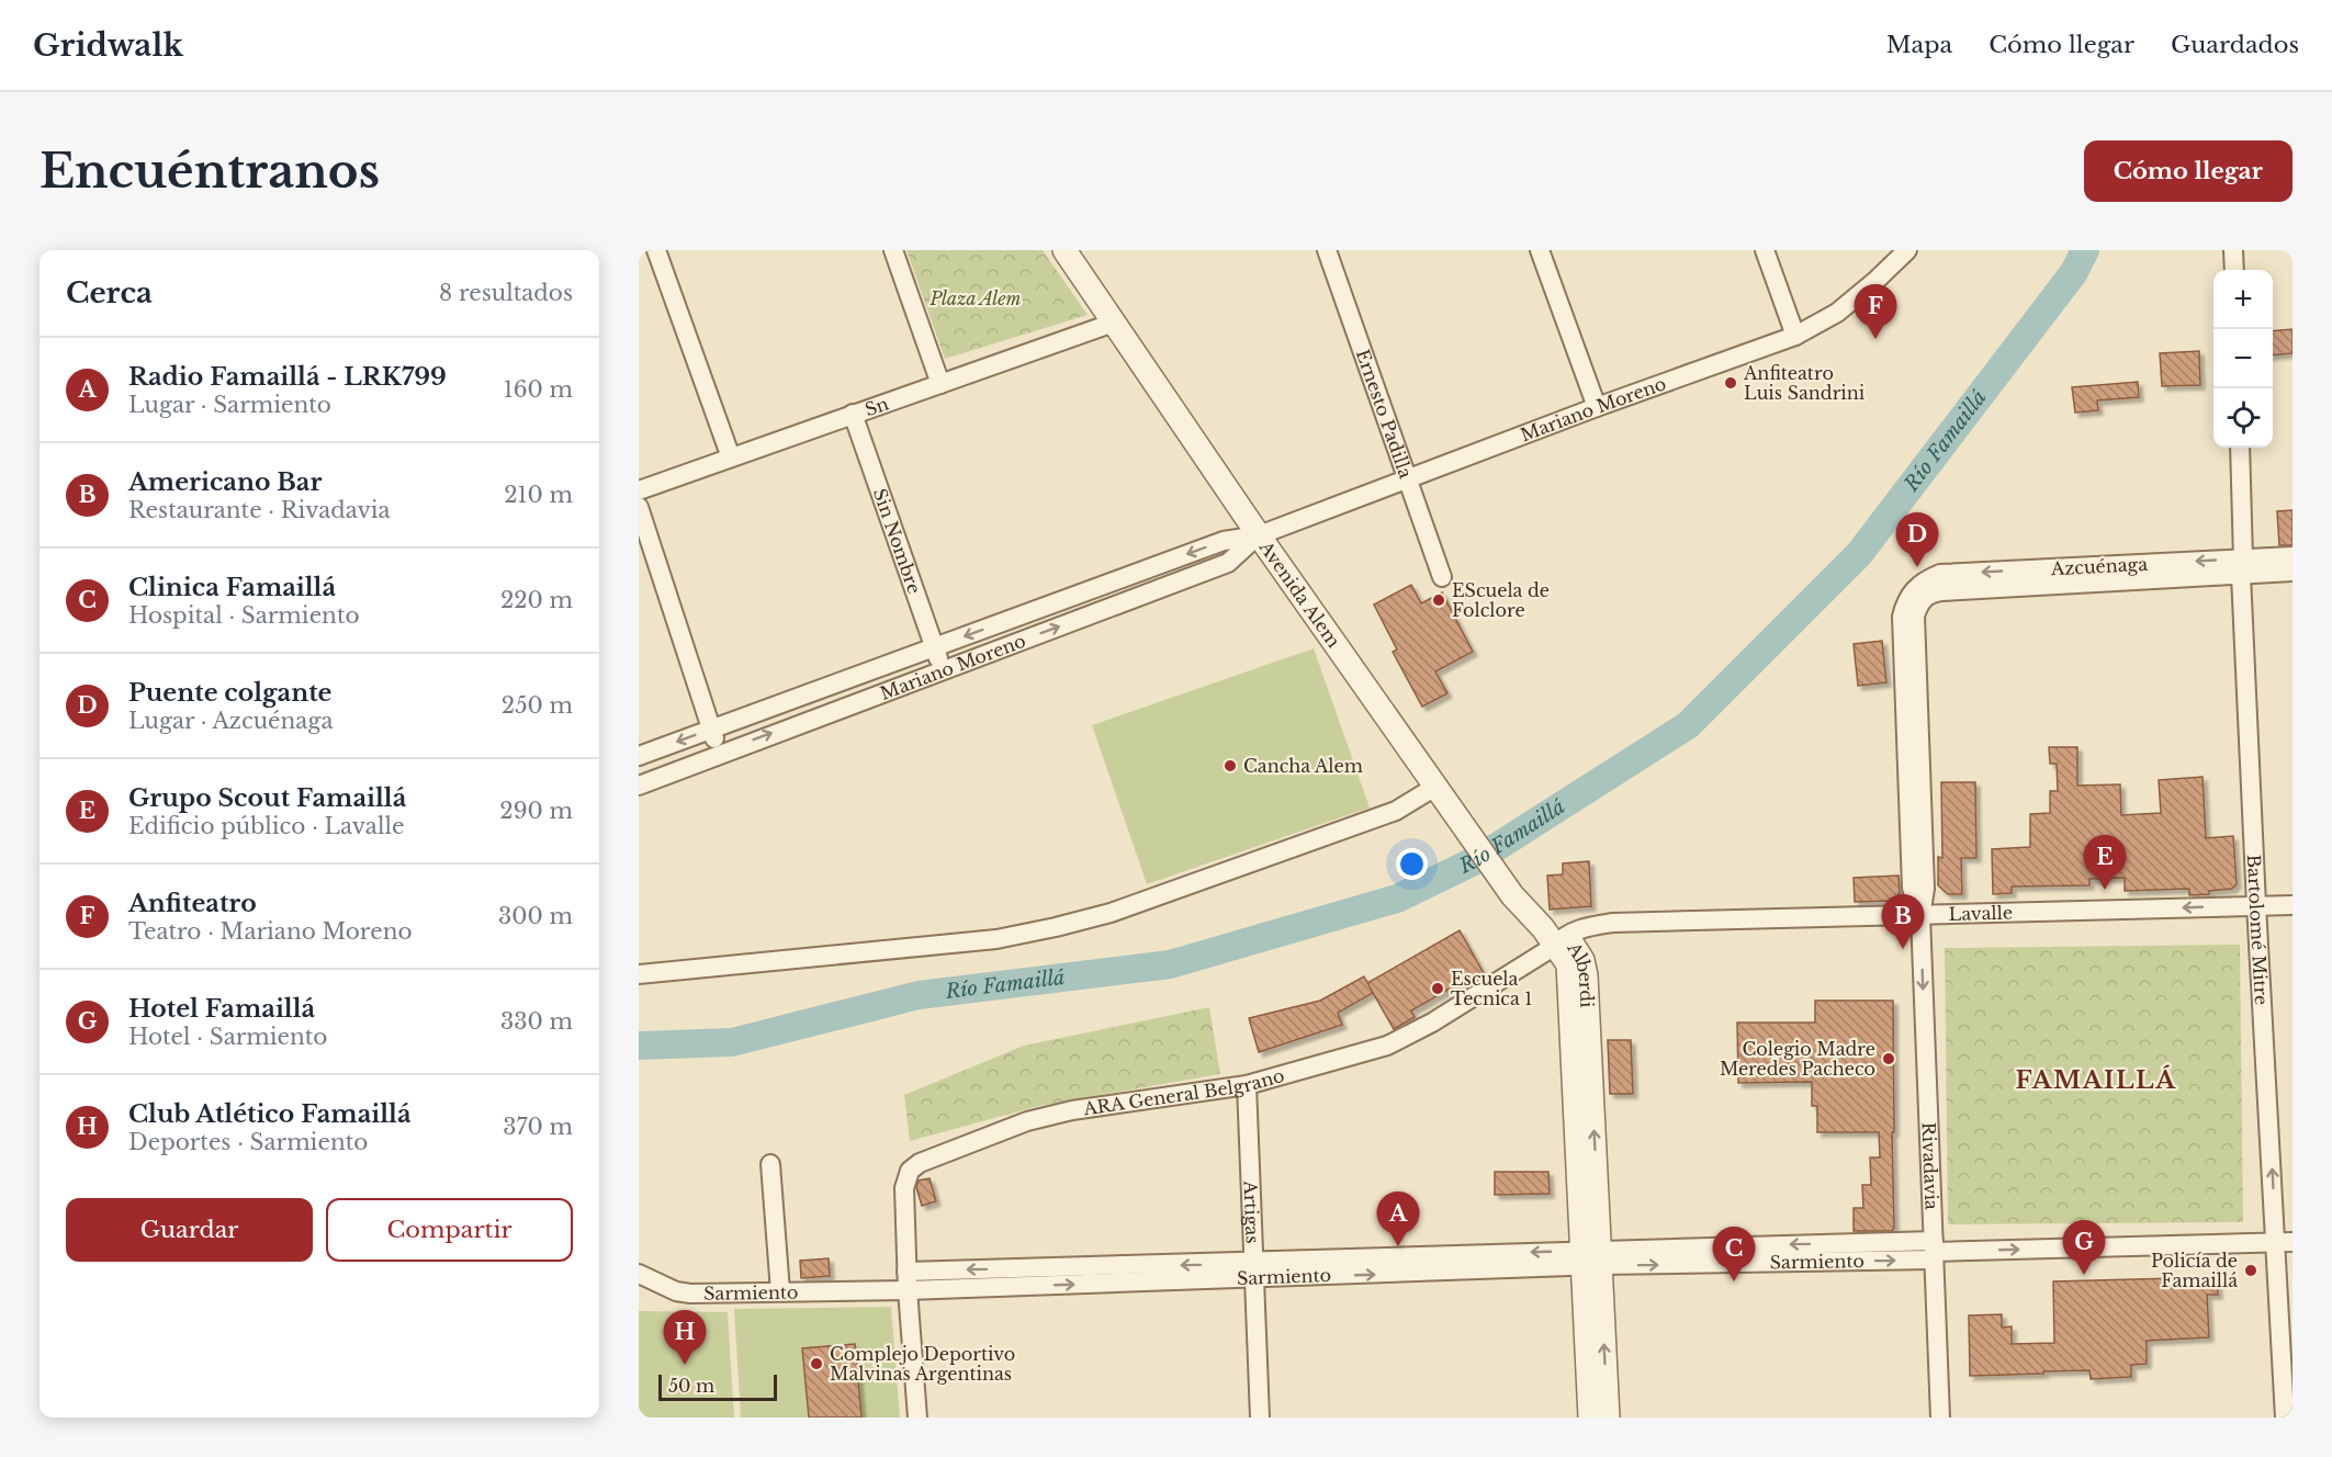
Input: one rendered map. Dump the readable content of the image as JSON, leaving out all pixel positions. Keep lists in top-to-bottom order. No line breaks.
{"streets":{"street":["Sn","Mariano Moreno","Ernesto Padilla","Sin Nombre","Azcuénaga","Avenida Alem","Lavalle","Bartolomé Mitre","Alberdi","ARA General Belgrano","Rivadavia","Artigas","Sarmiento"]},"crossings":[["Sn","Sin Nombre"],["Sn","Avenida Alem"],["Mariano Moreno","Ernesto Padilla"],["Mariano Moreno","Sin Nombre"],["Mariano Moreno","Avenida Alem"],["Azcuénaga","Bartolomé Mitre"],["Azcuénaga","Rivadavia"],["Avenida Alem","Lavalle"],["Avenida Alem","Alberdi"],["Avenida Alem","ARA General Belgrano"],["Lavalle","Bartolomé Mitre"],["Lavalle","Alberdi"],["Lavalle","ARA General Belgrano"],["Lavalle","Rivadavia"],["Bartolomé Mitre","Sarmiento"],["Alberdi","ARA General Belgrano"],["Alberdi","Sarmiento"],["ARA General Belgrano","Artigas"],["ARA General Belgrano","Sarmiento"],["Rivadavia","Sarmiento"],["Artigas","Sarmiento"]],"one_way":["Lavalle"],"districts":["FAMAILLÁ"],"water":["Río Famaillá"],"parks":["Plaza Alem"],"places":["Anfiteatro Luis Sandrini","EScuela de Folclore","Cancha Alem","Escuela Tecnica 1","Colegio Madre Meredes Pacheco","Policía de Famaillá","Complejo Deportivo Malvinas Argentinas"],"scale_bar":"50 m","page":{"header":"Gridwalk","nav":["Mapa","Cómo llegar","Guardados"],"buttons":["Cómo llegar",["Guardar","Compartir"]],"title":"Encuéntranos","heading":["Cerca","8 resultados"],"map_buttons":["+","−"],"pins":["F","D","E","B","A","G","C","H"],"list":[{"mark":"A","name":"Radio Famaillá - LRK799","note":"Lugar · Sarmiento","value":"160 m"},{"mark":"B","name":"Americano Bar","note":"Restaurante · Rivadavia","value":"210 m"},{"mark":"C","name":"Clinica Famaillá","note":"Hospital · Sarmiento","value":"220 m"},{"mark":"D","name":"Puente colgante","note":"Lugar · Azcuénaga","value":"250 m"},{"mark":"E","name":"Grupo Scout Famaillá","note":"Edificio público · Lavalle","value":"290 m"},{"mark":"F","name":"Anfiteatro","note":"Teatro · Mariano Moreno","value":"300 m"},{"mark":"G","name":"Hotel Famaillá","note":"Hotel · Sarmiento","value":"330 m"},{"mark":"H","name":"Club Atlético Famaillá","note":"Deportes · Sarmiento","value":"370 m"}],"scale":"50 m"}}
